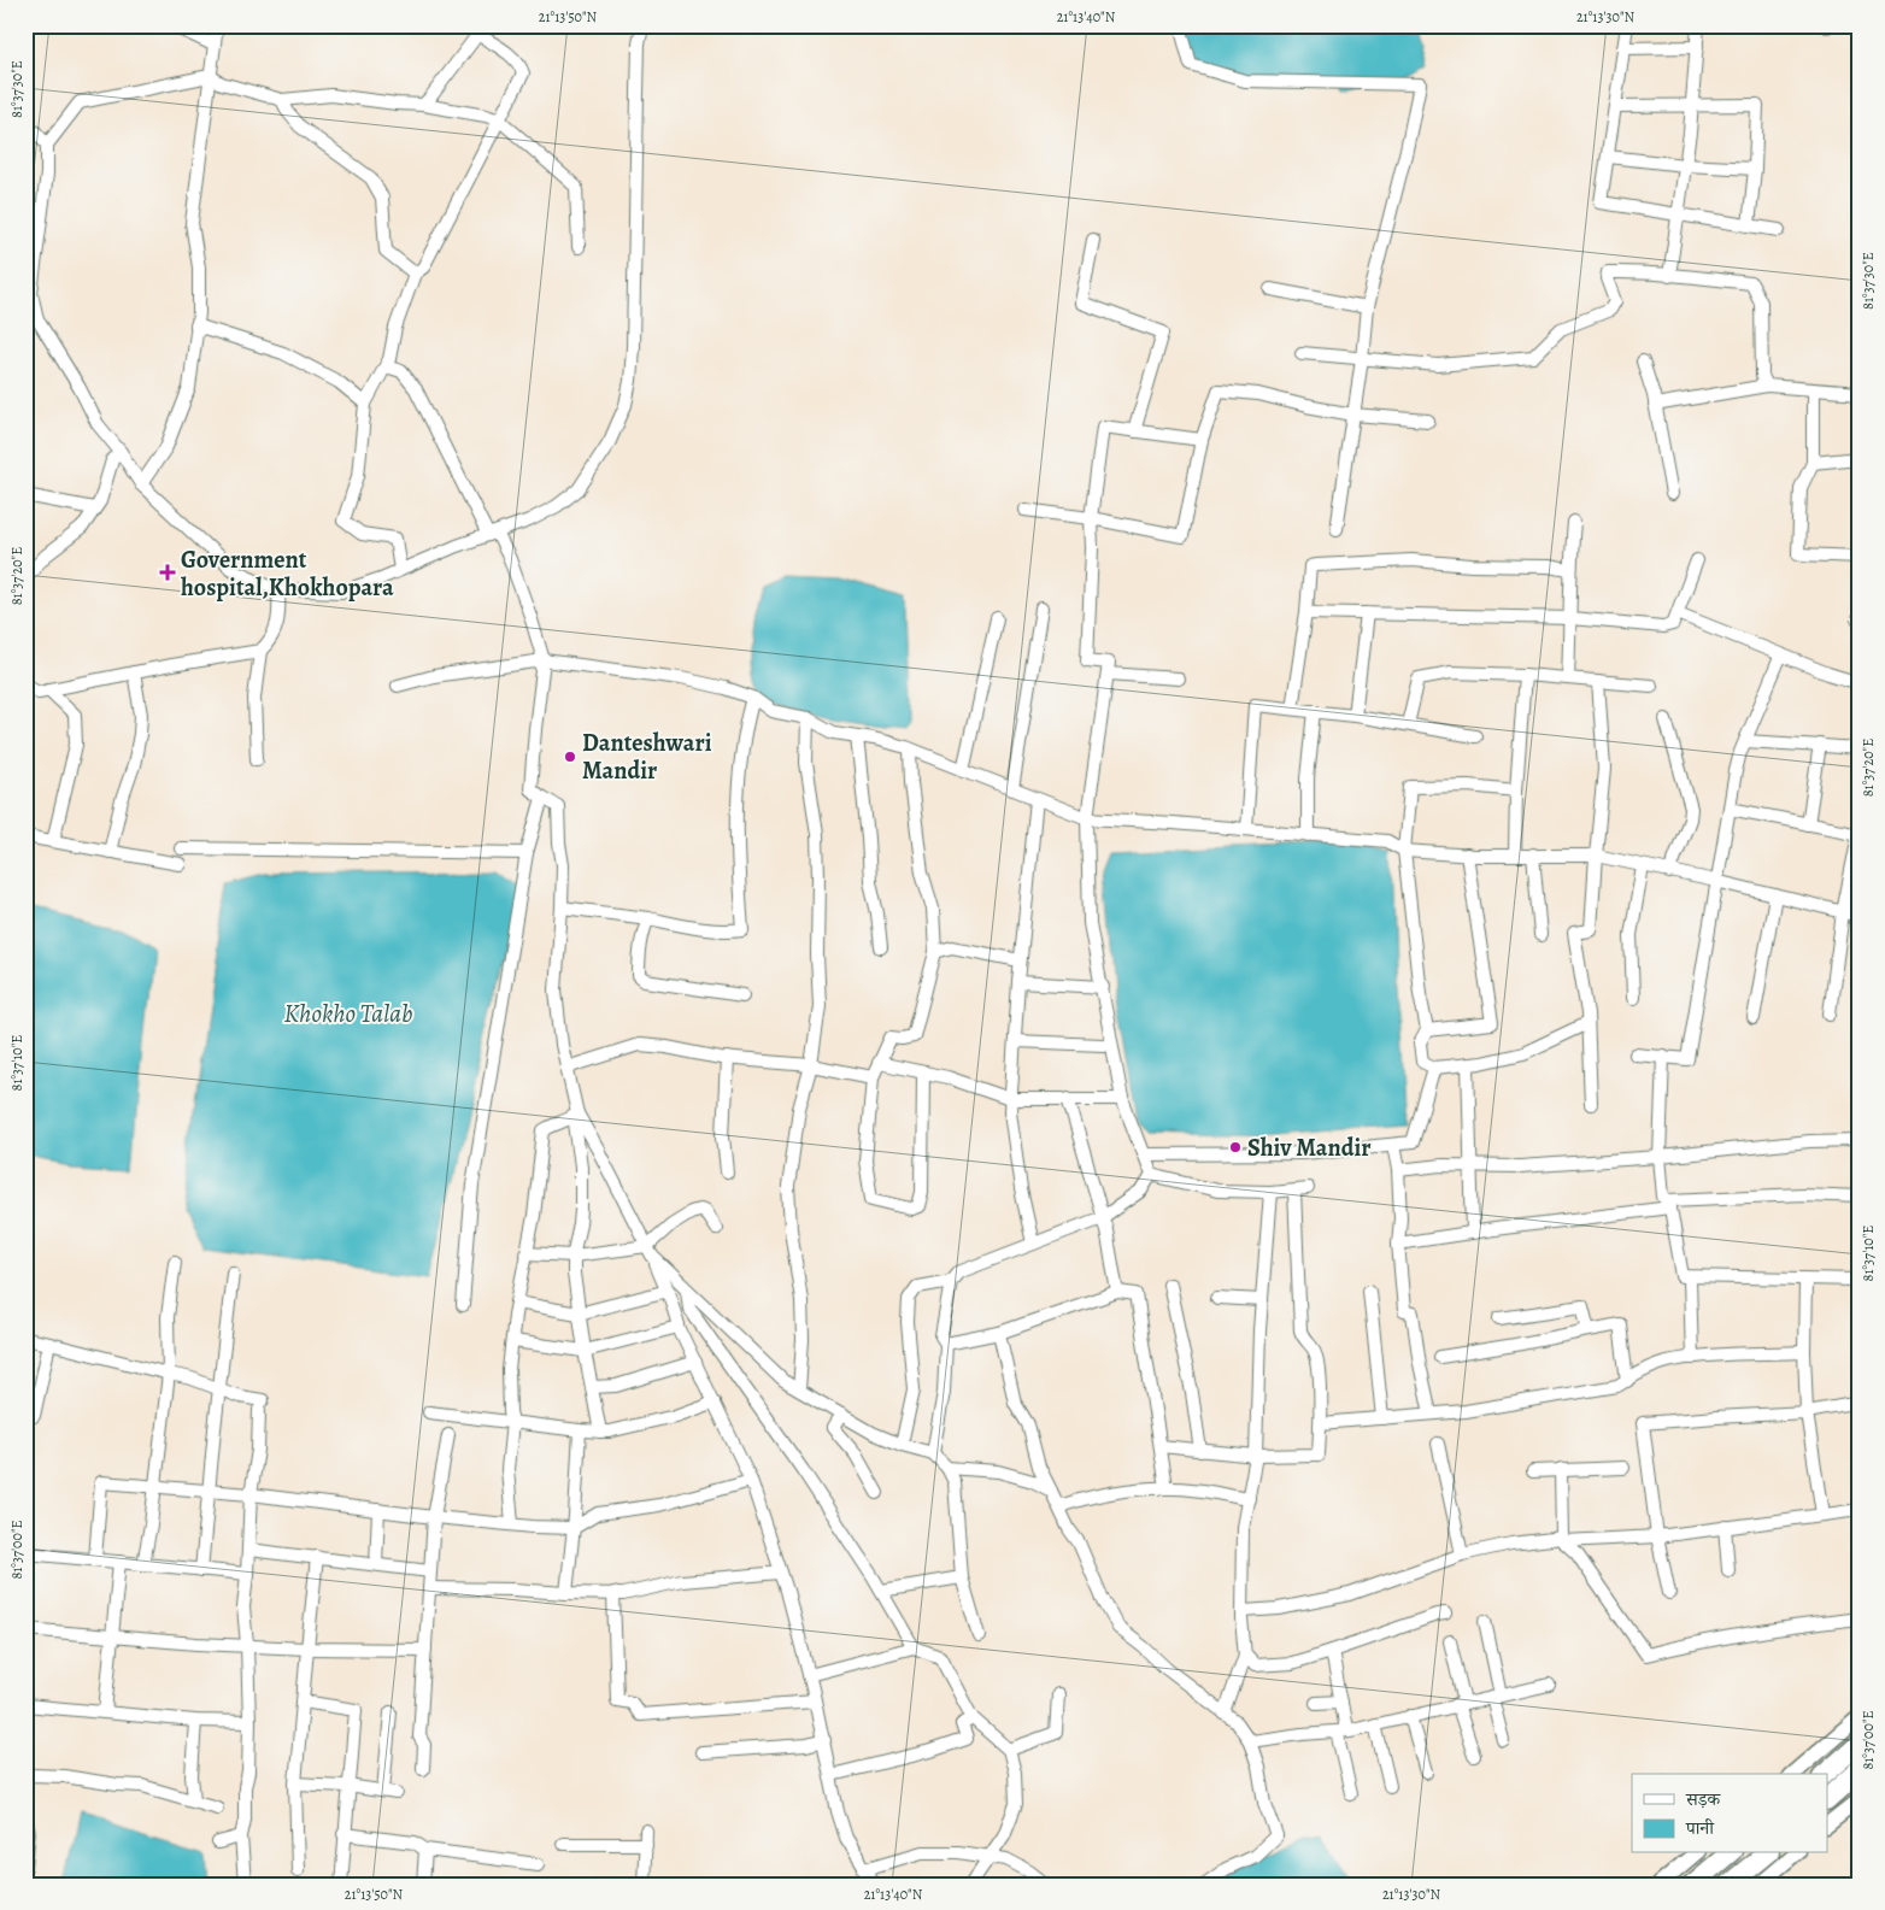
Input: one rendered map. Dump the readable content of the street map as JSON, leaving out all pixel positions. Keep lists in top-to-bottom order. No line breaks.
{"water":["Khokho Talab"],"places":{"health":["Government hospital,Khokhopara"],"other":["Danteshwari Mandir","Shiv Mandir"]},"legend":["सड़क","पानी"],"coordinates":["21°13'50\"N","21°13'40\"N","21°13'30\"N","81°37'30\"E","81°37'20\"E","81°37'10\"E","81°37'00\"E"]}
